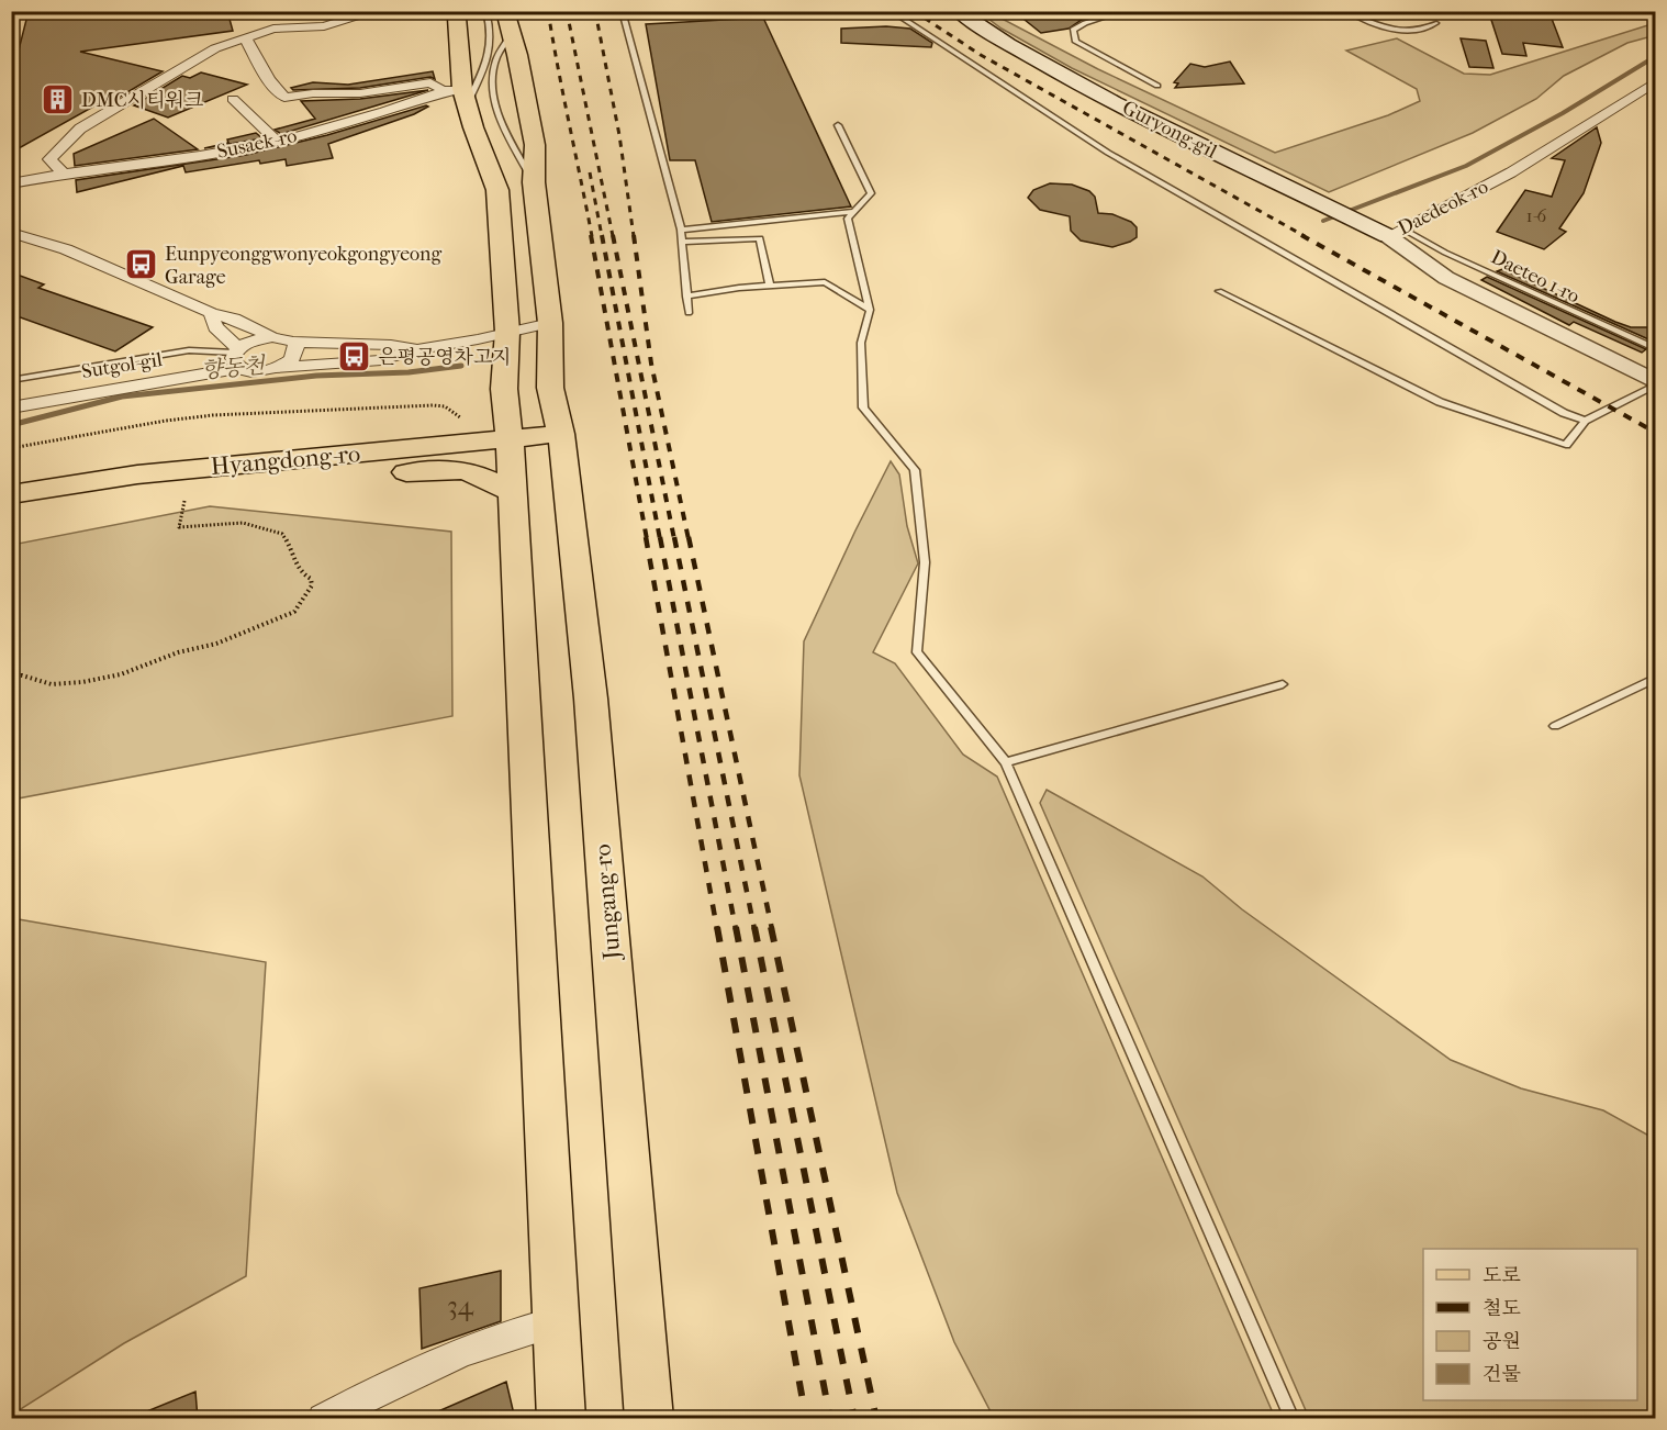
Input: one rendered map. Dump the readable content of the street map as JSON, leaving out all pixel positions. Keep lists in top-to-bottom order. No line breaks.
{"streets":{"main road":["Guryong-gil","Hyangdong-ro","Jungang-ro"],"street":["Susaek-ro","Daedeok-ro","Sutgol-gil"],"lane":["Daeteo 1-ro"]},"crossings":[["Guryong-gil","Daedeok-ro"],["Guryong-gil","Daeteo 1-ro"],["Daedeok-ro","Daeteo 1-ro"],["Hyangdong-ro","Jungang-ro"]],"water":["향동천"],"places":{"building":["DMC시티워크"],"bus stop":["Eunpyeonggwonyeokgongyeong Garage","은평공영차고지"]},"house_numbers":["1-6","34"],"legend":["도로","철도","공원","건물"]}
